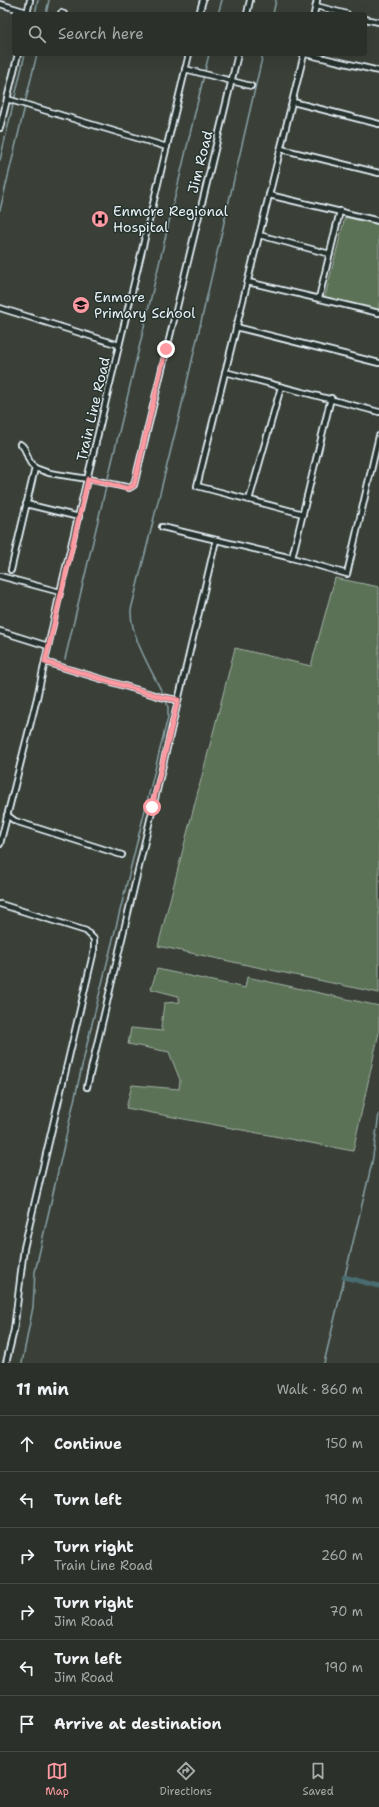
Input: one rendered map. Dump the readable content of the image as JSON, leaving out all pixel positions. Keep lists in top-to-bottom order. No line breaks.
{"streets":{"street":["Jim Road","Train Line Road"]},"crossings":[["Jim Road","Train Line Road"]],"places":{"hospital":["Enmore Regional Hospital"],"school or university":["Enmore Primary School"]},"page":{"search":"Search here","heading":["11 min","Walk · 860 m"],"list":[["Continue","150 m"],["Turn left","190 m"],["Turn right","Train Line Road","260 m"],["Turn right","Jim Road","70 m"],["Turn left","Jim Road","190 m"],"Arrive at destination"],"nav":["Map","Directions","Saved"]}}
